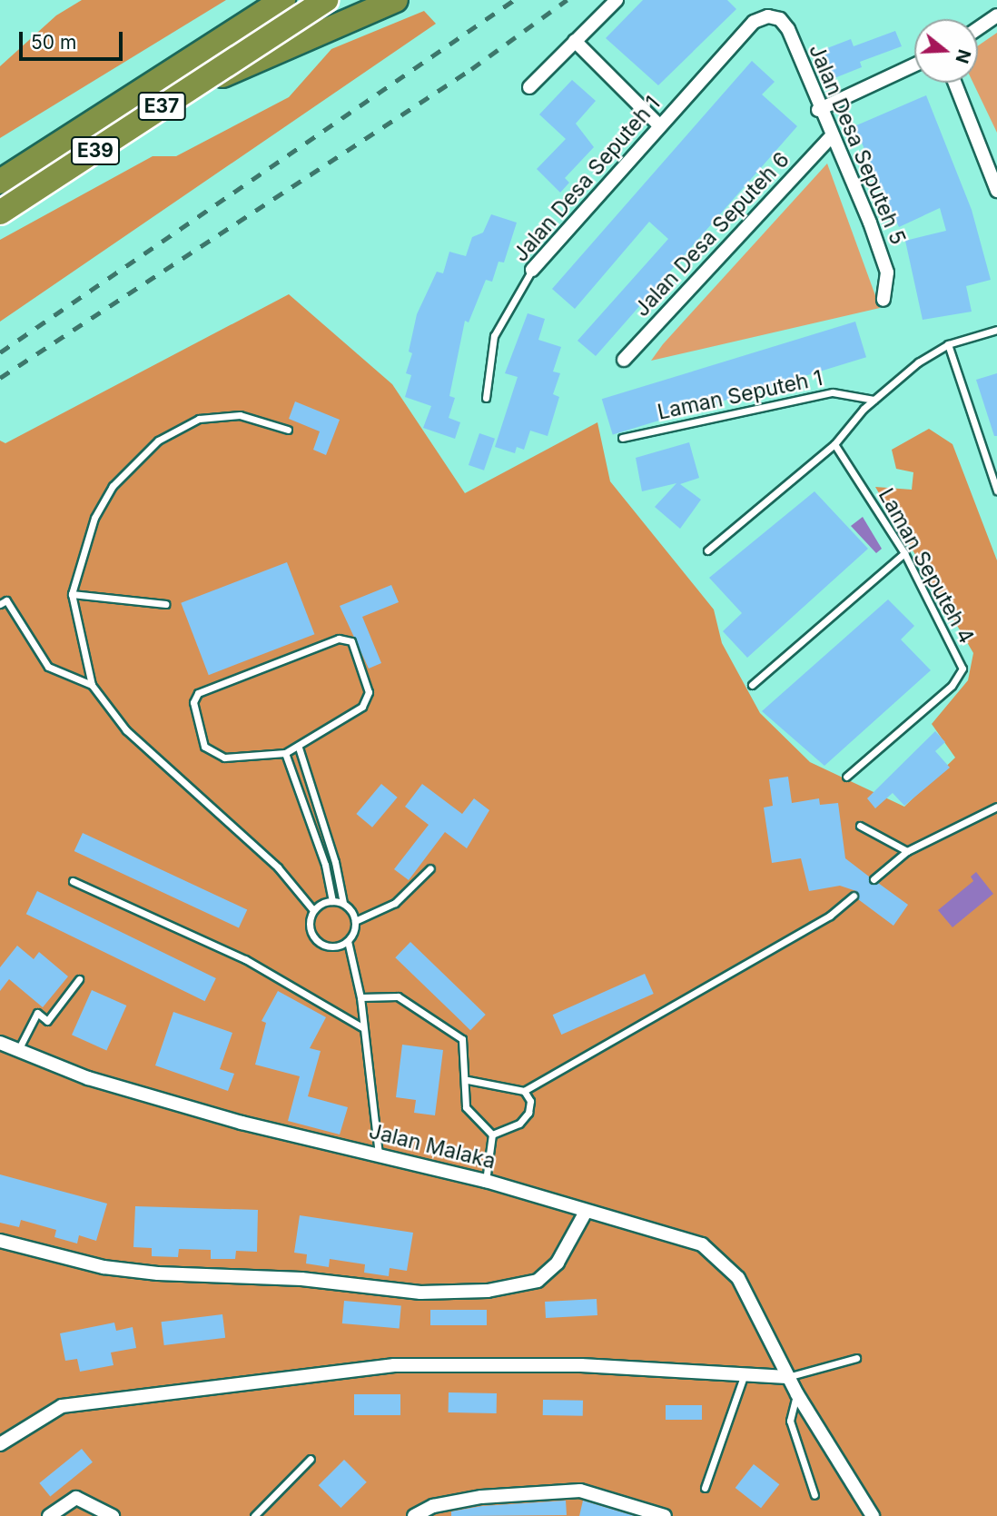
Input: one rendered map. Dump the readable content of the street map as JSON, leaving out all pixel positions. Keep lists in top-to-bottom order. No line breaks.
{"streets":{"highway":["E37","E39"],"street":["Jalan Desa Seputeh 5","Jalan Desa Seputeh 1","Jalan Desa Seputeh 6","Jalan Malaka"],"lane":["Laman Seputeh 1","Laman Seputeh 4"]},"crossings":[["E37","E39"],["Jalan Desa Seputeh 5","Jalan Desa Seputeh 1"],["Jalan Desa Seputeh 5","Jalan Desa Seputeh 6"]],"scale_bar":"50 m","north":"right"}
